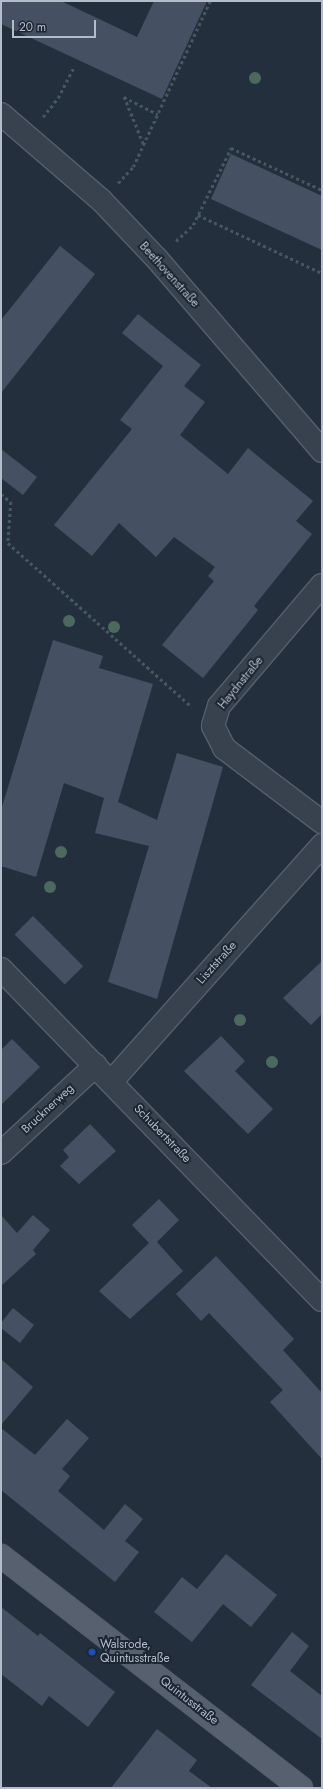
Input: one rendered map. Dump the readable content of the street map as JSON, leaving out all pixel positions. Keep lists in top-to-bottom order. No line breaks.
{"streets":{"main road":["Quintusstraße"],"street":["Beethovenstraße","Haydnstraße","Lisztstraße","Brucknerweg","Schubertstraße"]},"crossings":[["Lisztstraße","Schubertstraße"],["Brucknerweg","Schubertstraße"]],"places":["Walsrode, Quintusstraße"],"scale_bar":"20 m"}
